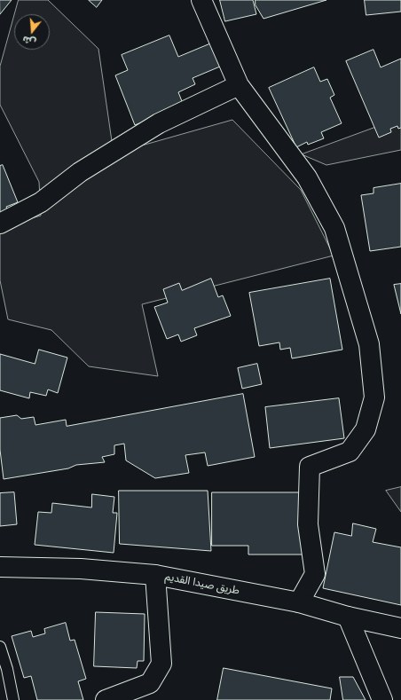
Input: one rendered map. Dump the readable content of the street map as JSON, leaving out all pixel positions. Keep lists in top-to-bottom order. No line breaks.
{"streets":{"main road":["طريق صيدا القديم"]},"north":"bottom"}
